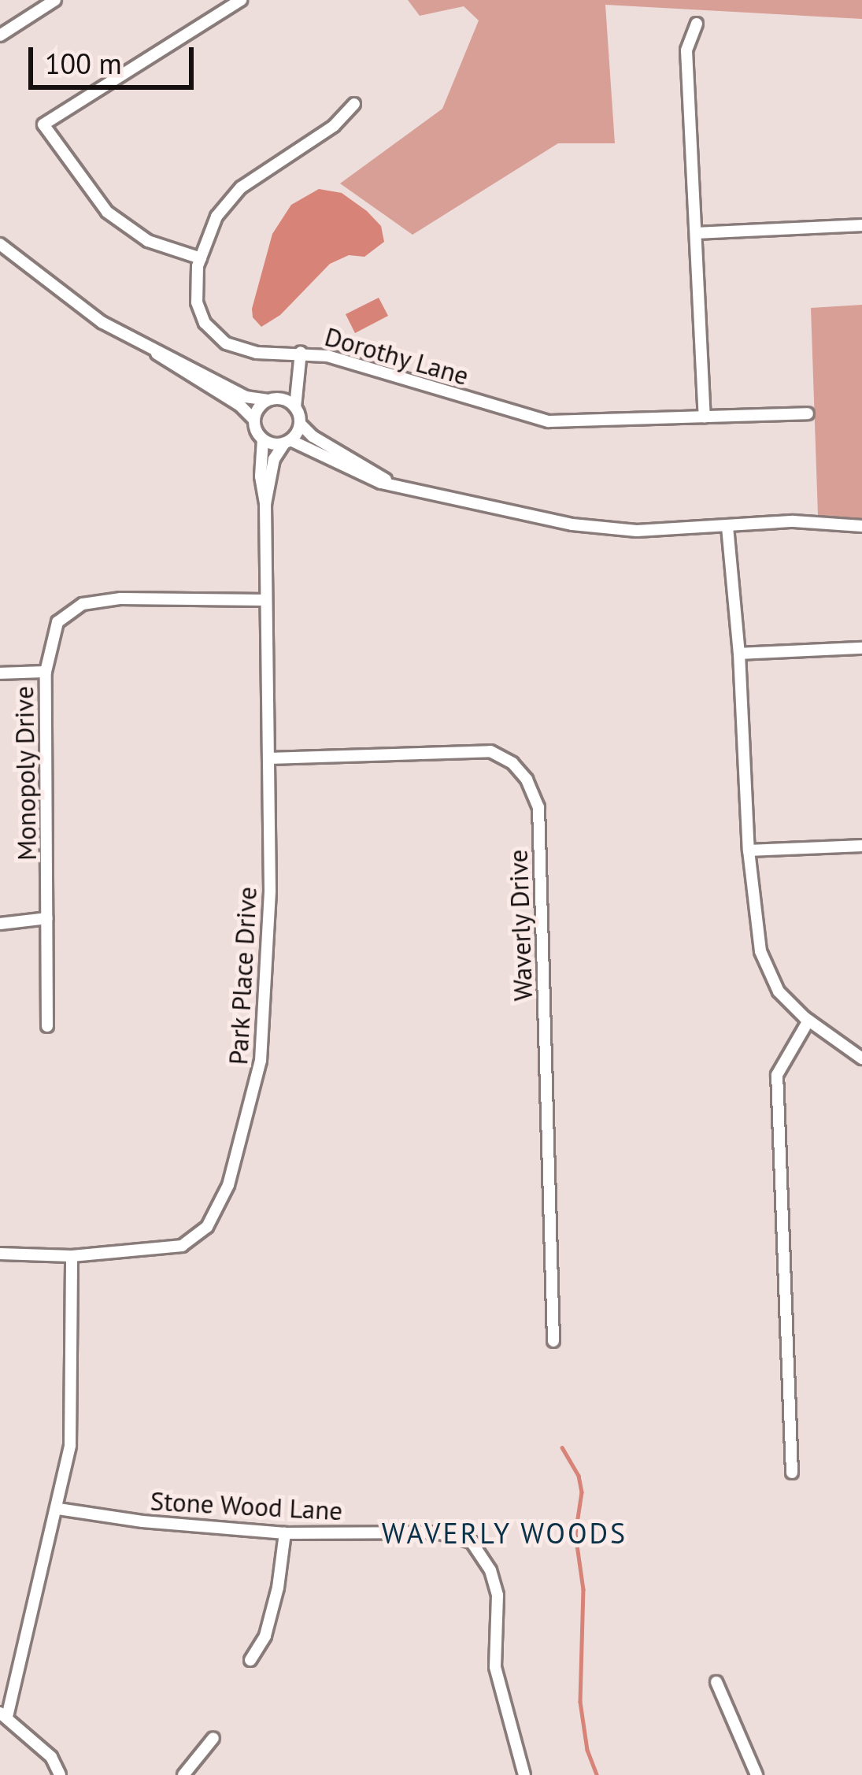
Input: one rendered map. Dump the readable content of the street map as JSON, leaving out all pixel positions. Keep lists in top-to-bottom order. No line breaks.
{"streets":{"street":["Dorothy Lane","Monopoly Drive","Waverly Drive","Park Place Drive","Stone Wood Lane"]},"crossings":[["Monopoly Drive","Park Place Drive"],["Waverly Drive","Park Place Drive"]],"districts":["WAVERLY WOODS"],"scale_bar":"100 m"}
